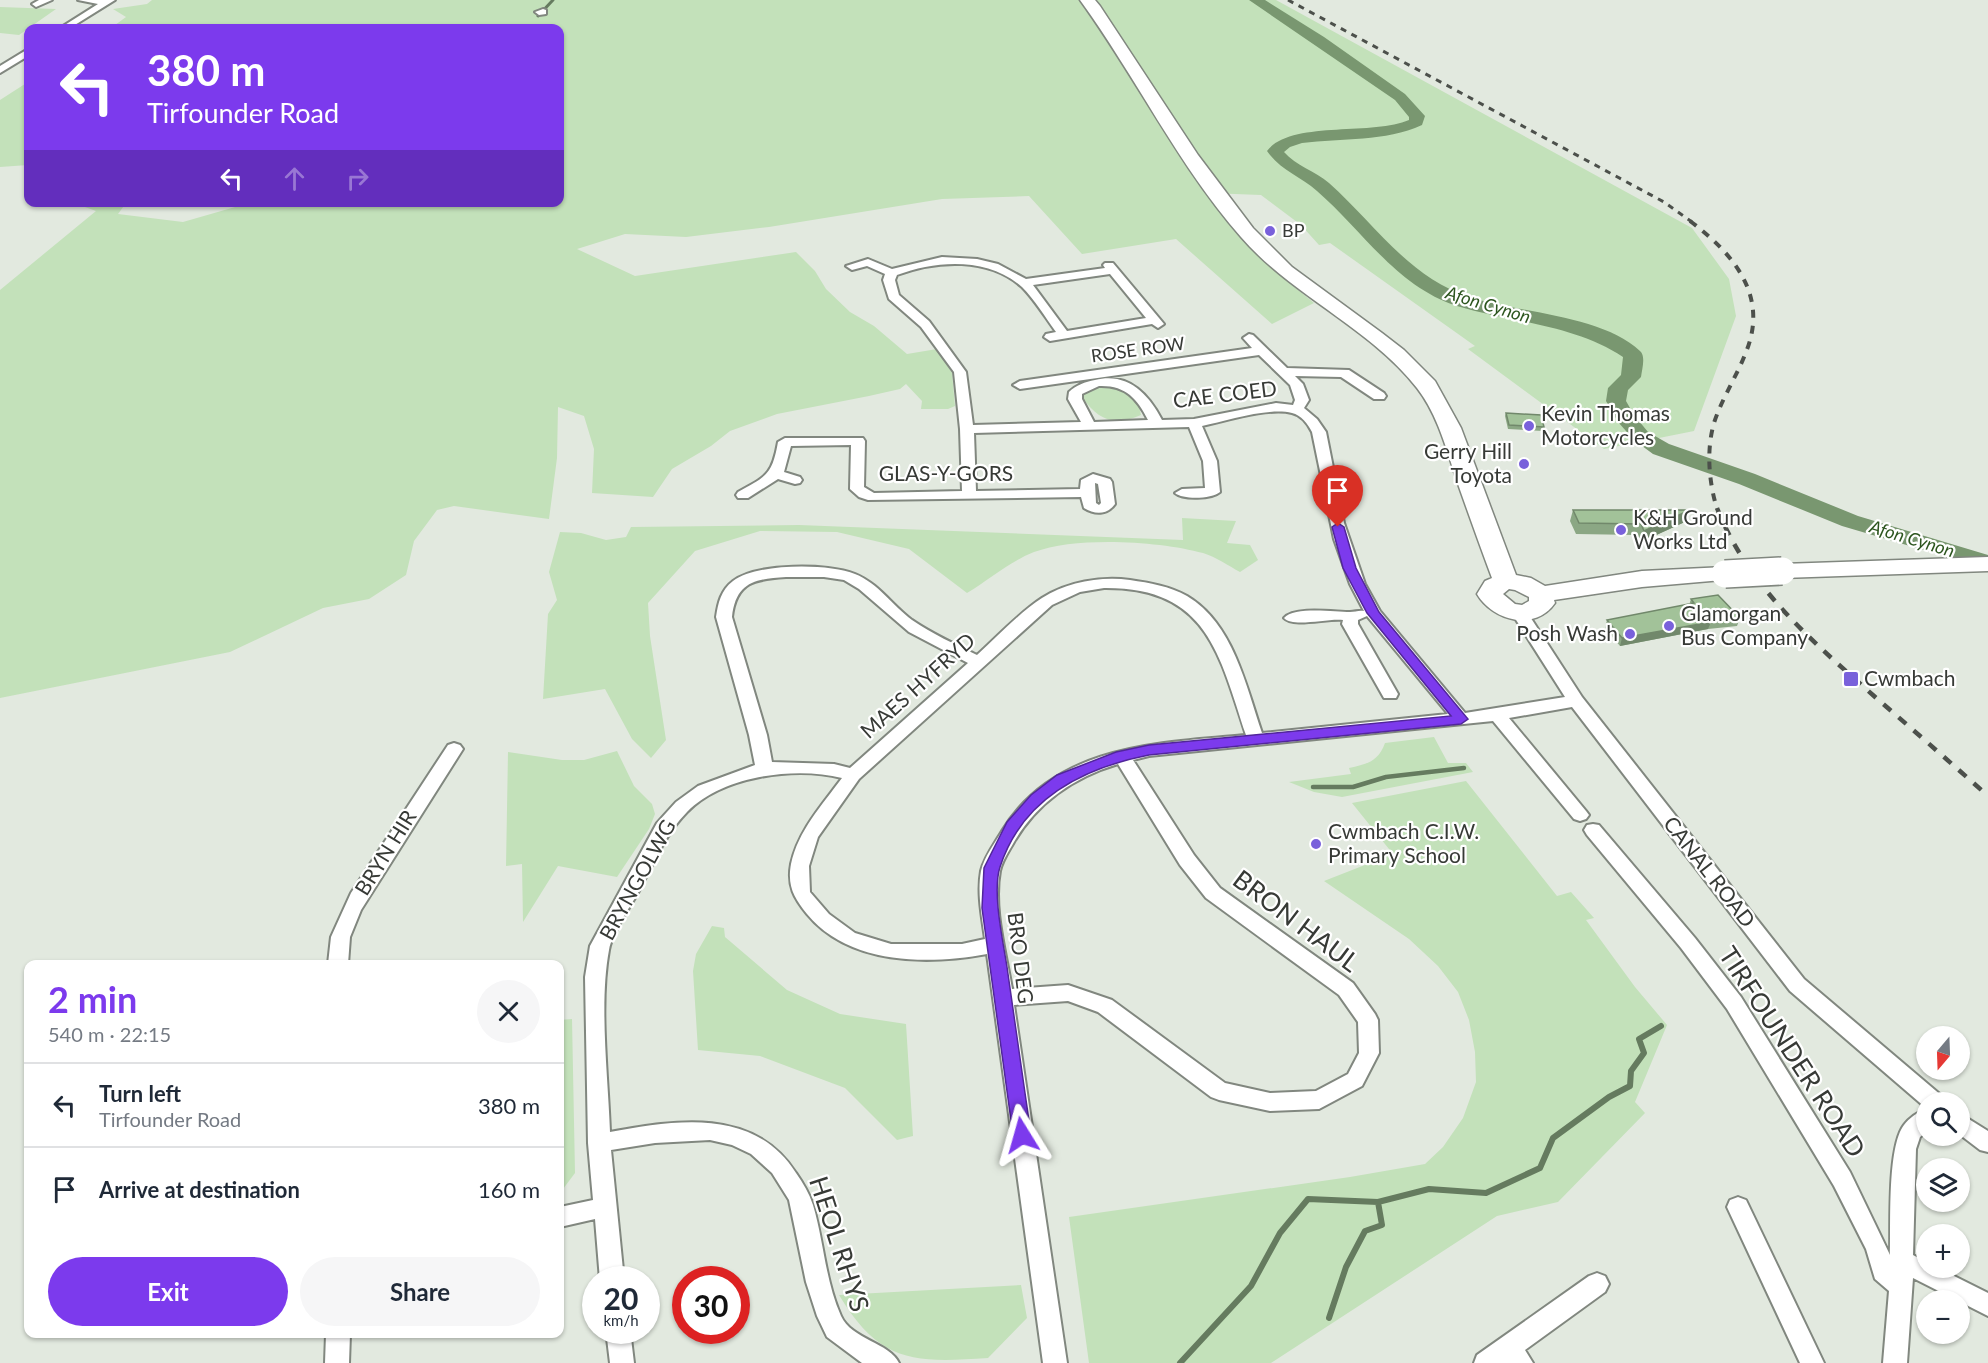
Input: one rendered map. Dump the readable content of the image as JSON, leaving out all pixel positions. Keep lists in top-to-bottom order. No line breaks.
{"streets":{"street":["ROSE ROW","CAE COED","GLAS-Y-GORS","MAES HYFRYD","BRYN HIR","CANAL ROAD","BRYNGOLWG","BRON HAUL","BRO DEG","TIRFOUNDER ROAD","HEOL RHYS"]},"crossings":[["MAES HYFRYD","BRYNGOLWG"],["MAES HYFRYD","BRO DEG"],["CANAL ROAD","BRO DEG"],["BRYNGOLWG","HEOL RHYS"],["BRON HAUL","BRO DEG"],["BRO DEG","TIRFOUNDER ROAD"]],"water":["Afon Cynon"],"places":{"other":["BP","Kevin Thomas Motorcycles","Gerry Hill Toyota","K&H Ground Works Ltd","Glamorgan Bus Company","Posh Wash","Cwmbach C.I.W. Primary School"],"transit":["Cwmbach"]},"north":"bottom","page":{"turn":["380 m","Tirfounder Road"],"heading":["2 min","540 m · 22:15"],"map_buttons":["+","−"],"list":[{"name":"Turn left","note":"Tirfounder Road","value":"380 m"},{"name":"Arrive at destination","value":"160 m"}],"buttons":["Exit","Share"],"speed":"20 km/h","limit":"30"}}
